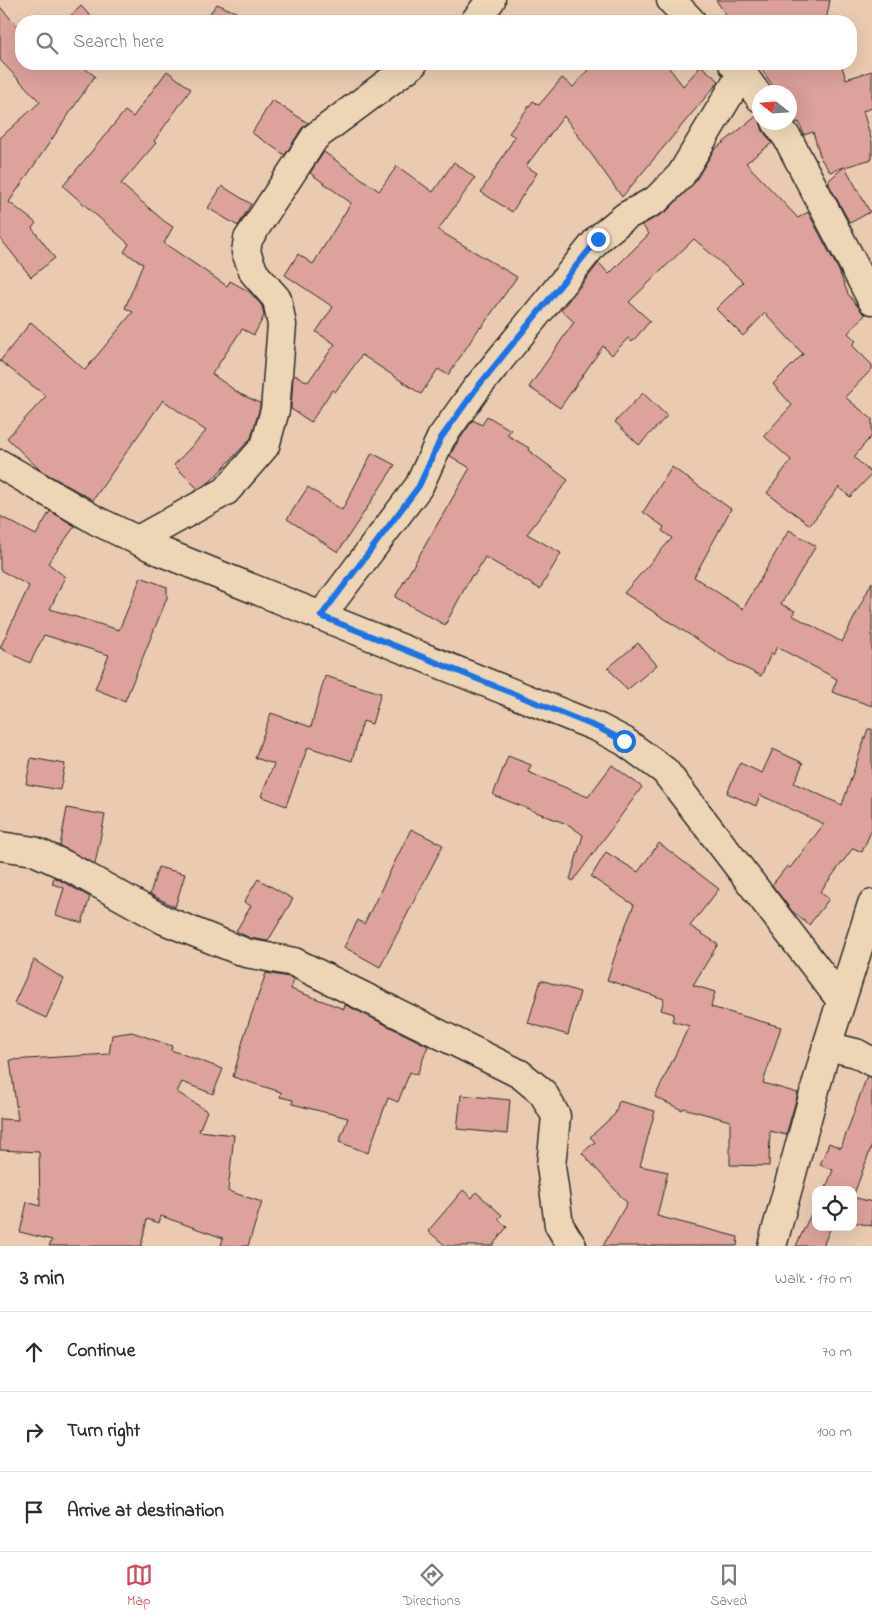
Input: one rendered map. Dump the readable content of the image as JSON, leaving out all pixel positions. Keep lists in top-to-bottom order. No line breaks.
{"north":"left","page":{"search":"Search here","heading":["3 min","Walk · 170 m"],"list":[["Continue","70 m"],["Turn right","100 m"],"Arrive at destination"],"nav":["Map","Directions","Saved"]}}
